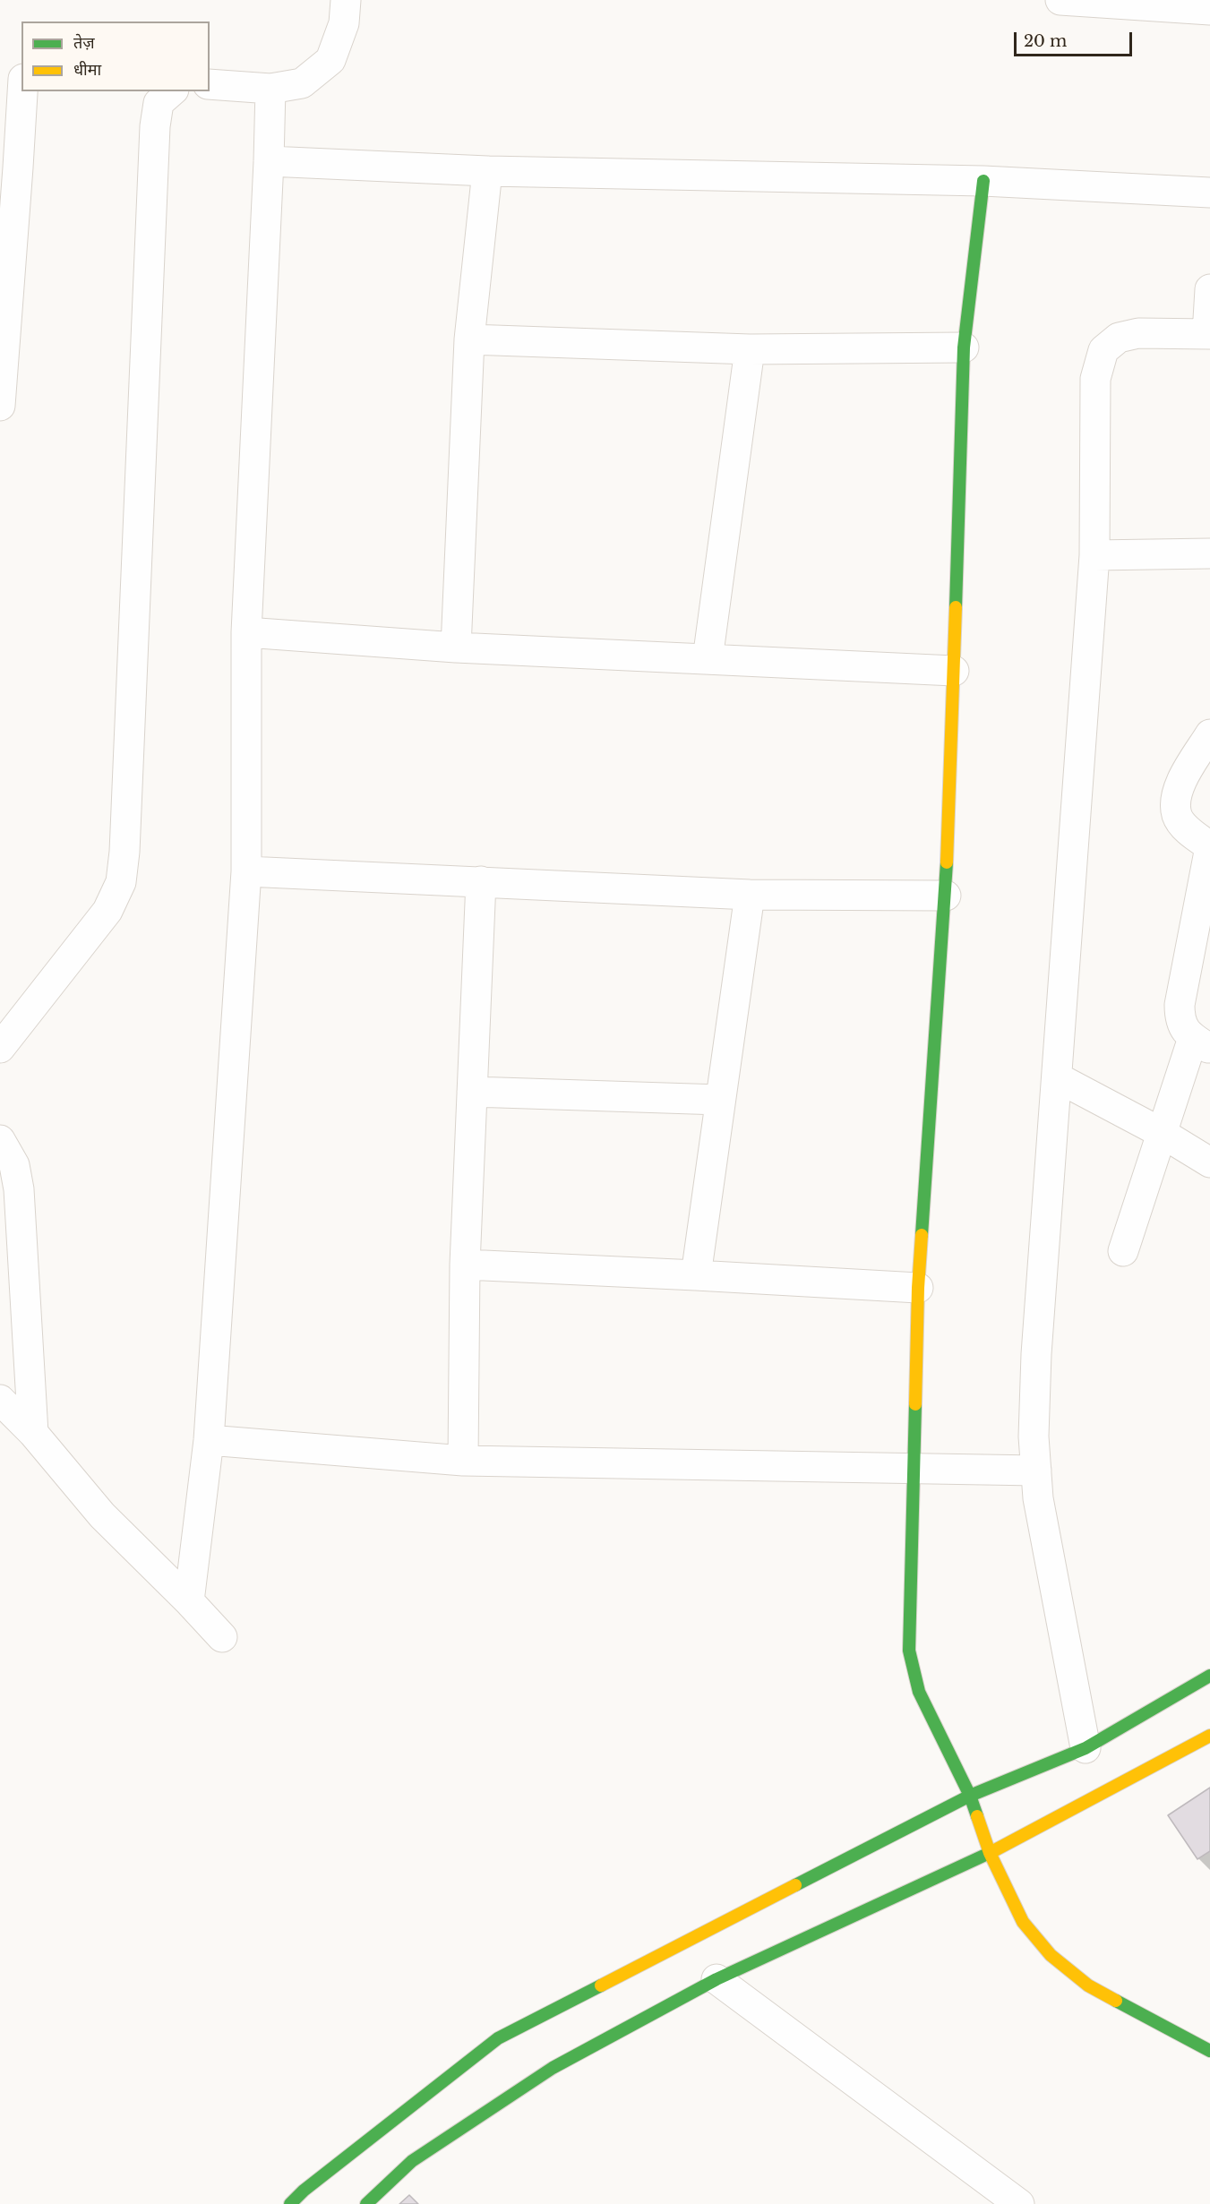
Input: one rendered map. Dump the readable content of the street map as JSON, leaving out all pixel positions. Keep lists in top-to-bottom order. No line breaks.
{"legend":["तेज़","धीमा"],"scale_bar":"20 m"}
